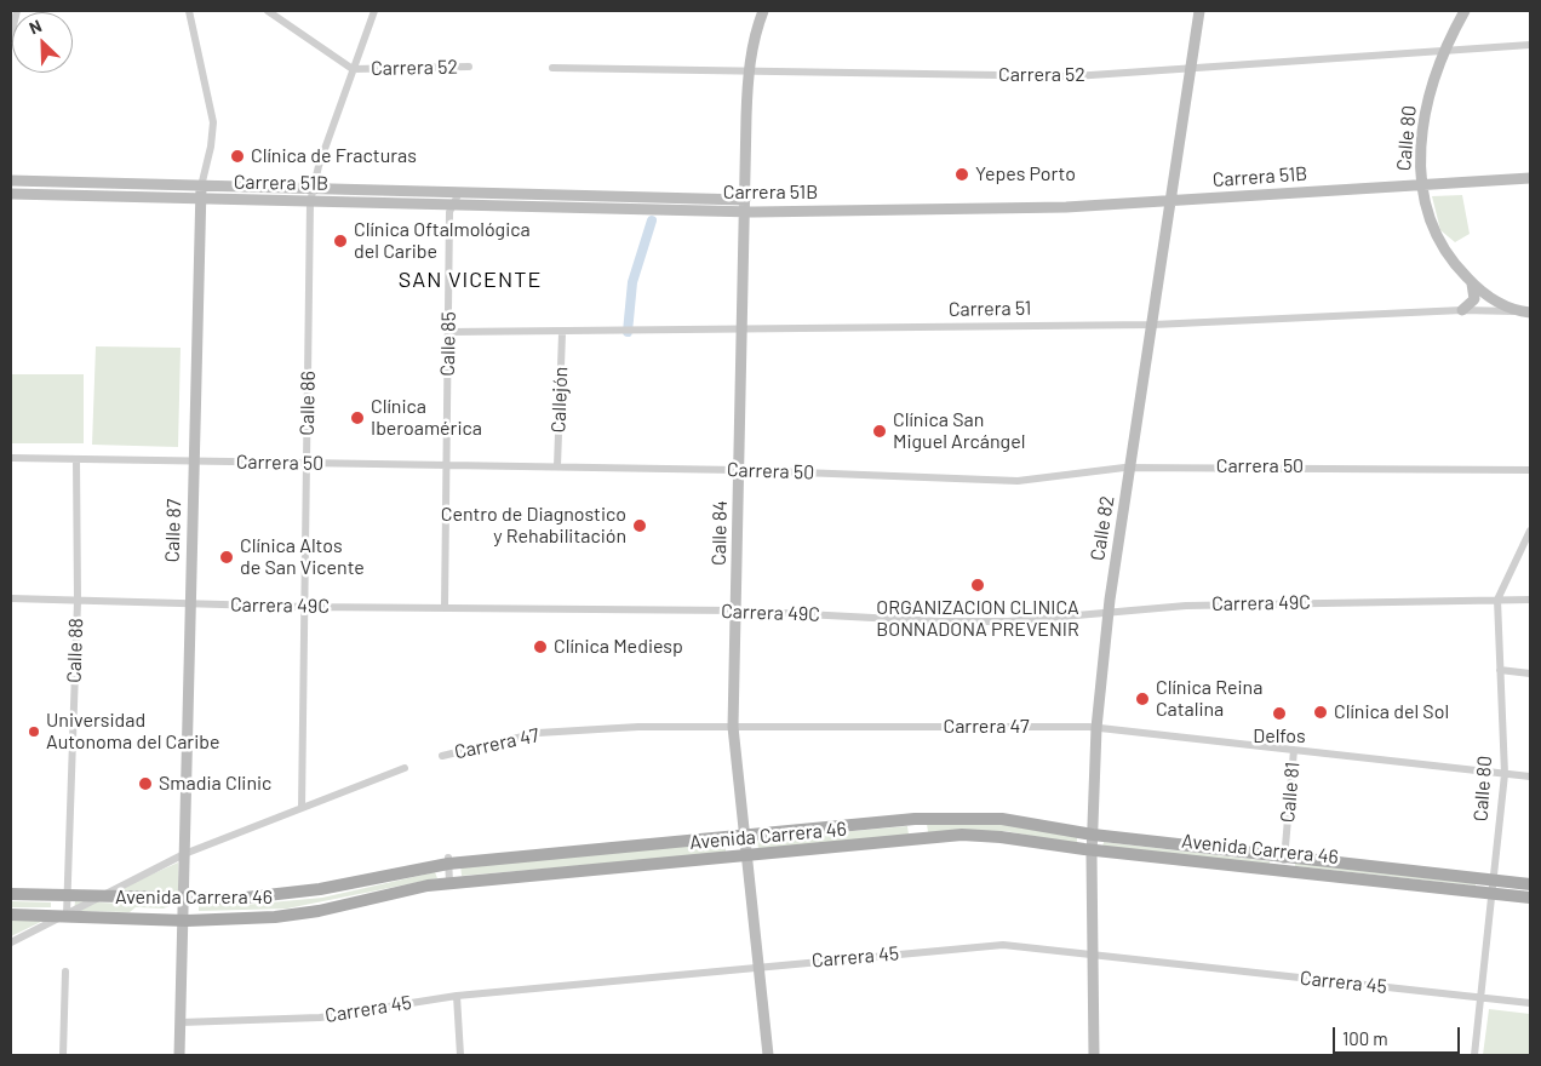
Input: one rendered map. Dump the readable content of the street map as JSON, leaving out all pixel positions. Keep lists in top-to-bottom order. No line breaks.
{"streets":{"main road":["Calle 80","Carrera 51B","Carrera 51","Calle 82","Calle 87","Calle 84","Avenida Carrera 46"],"street":["Carrera 52","Calle 85","Callejón","Calle 86","Carrera 50","Carrera 49C","Calle 88","Carrera 47","Calle 81","Carrera 45"]},"crossings":[["Carrera 52","Calle 80"],["Carrera 52","Calle 86"],["Carrera 52","Calle 82"],["Carrera 52","Calle 84"],["Calle 80","Carrera 51B"],["Calle 80","Carrera 51"],["Calle 80","Carrera 49C"],["Calle 80","Carrera 47"],["Calle 80","Avenida Carrera 46"],["Calle 80","Carrera 45"],["Carrera 51B","Calle 85"],["Carrera 51B","Calle 86"],["Carrera 51B","Calle 82"],["Carrera 51B","Calle 87"],["Carrera 51B","Calle 84"],["Carrera 51","Calle 85"],["Carrera 51","Callejón"],["Carrera 51","Calle 82"],["Carrera 51","Calle 84"],["Calle 85","Carrera 50"],["Calle 85","Carrera 49C"],["Callejón","Carrera 50"],["Calle 86","Carrera 50"],["Calle 86","Carrera 49C"],["Carrera 50","Calle 82"],["Carrera 50","Calle 87"],["Carrera 50","Calle 84"],["Carrera 50","Calle 88"],["Calle 82","Carrera 49C"],["Calle 82","Carrera 47"],["Calle 82","Avenida Carrera 46"],["Calle 82","Carrera 45"],["Calle 87","Carrera 49C"],["Calle 87","Avenida Carrera 46"],["Calle 87","Carrera 45"],["Calle 84","Carrera 49C"],["Calle 84","Carrera 47"],["Calle 84","Avenida Carrera 46"],["Calle 84","Carrera 45"],["Carrera 49C","Calle 88"],["Calle 88","Avenida Carrera 46"],["Carrera 47","Calle 81"],["Calle 81","Avenida Carrera 46"]],"districts":["SAN VICENTE"],"places":["Clínica de Fracturas","Yepes Porto","Clínica Oftalmológica del Caribe","Clínica Iberoamérica","Clínica San Miguel Arcángel","Centro de Diagnostico y Rehabilitación","Clínica Altos de San Vicente","ORGANIZACION CLINICA BONNADONA PREVENIR","Clínica Mediesp","Clínica Reina Catalina","Clínica del Sol","Delfos","Universidad Autonoma del Caribe","Smadia Clinic"],"scale_bar":"100 m","north":"top left"}
